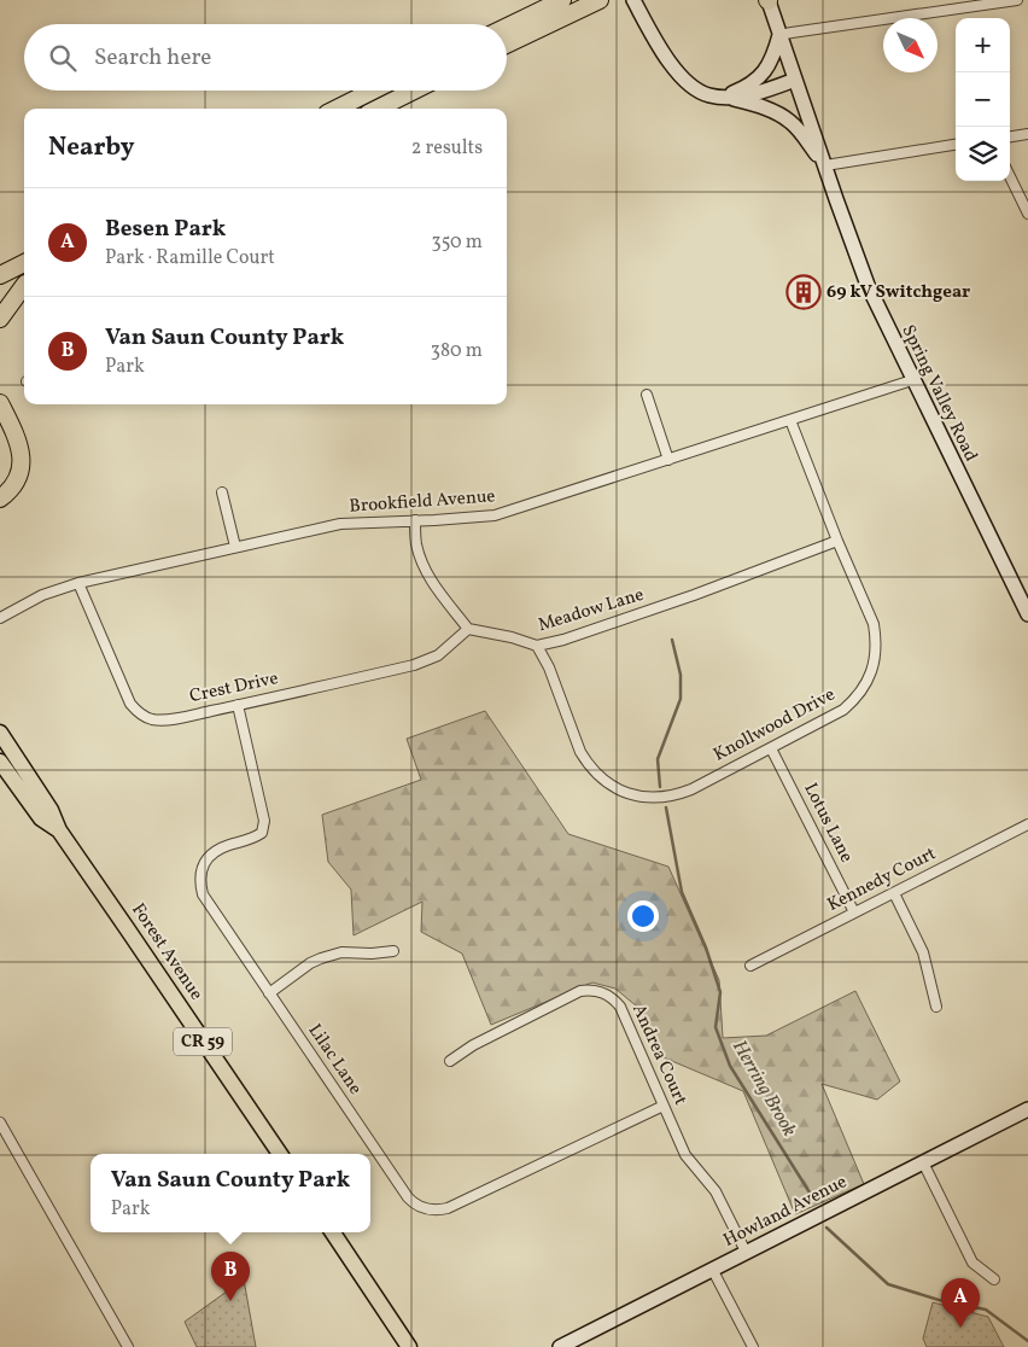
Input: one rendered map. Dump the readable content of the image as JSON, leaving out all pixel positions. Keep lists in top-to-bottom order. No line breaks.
{"streets":{"main road":["Forest Avenue","CR 59"],"street":["Spring Valley Road","Brookfield Avenue","Meadow Lane","Crest Drive","Knollwood Drive","Lotus Lane","Kennedy Court","Andrea Court","Lilac Lane","Howland Avenue"]},"crossings":[["Spring Valley Road","Brookfield Avenue"],["Brookfield Avenue","Crest Drive"],["Brookfield Avenue","Knollwood Drive"],["Meadow Lane","Crest Drive"],["Meadow Lane","Knollwood Drive"],["Crest Drive","Lilac Lane"],["Knollwood Drive","Lotus Lane"],["Lotus Lane","Kennedy Court"],["Andrea Court","Lilac Lane"],["Andrea Court","Howland Avenue"]],"water":["Herring Brook"],"places":{"building":["69 kV Switchgear"]},"north":"bottom right","page":{"map_buttons":["+","−"],"search":"Search here","heading":["Nearby","2 results"],"list":[{"mark":"A","name":"Besen Park","note":"Park · Ramille Court","value":"350 m"},{"mark":"B","name":"Van Saun County Park","note":"Park","value":"380 m"}],"popup":["Van Saun County Park","Park"],"pins":["B","A"]}}
